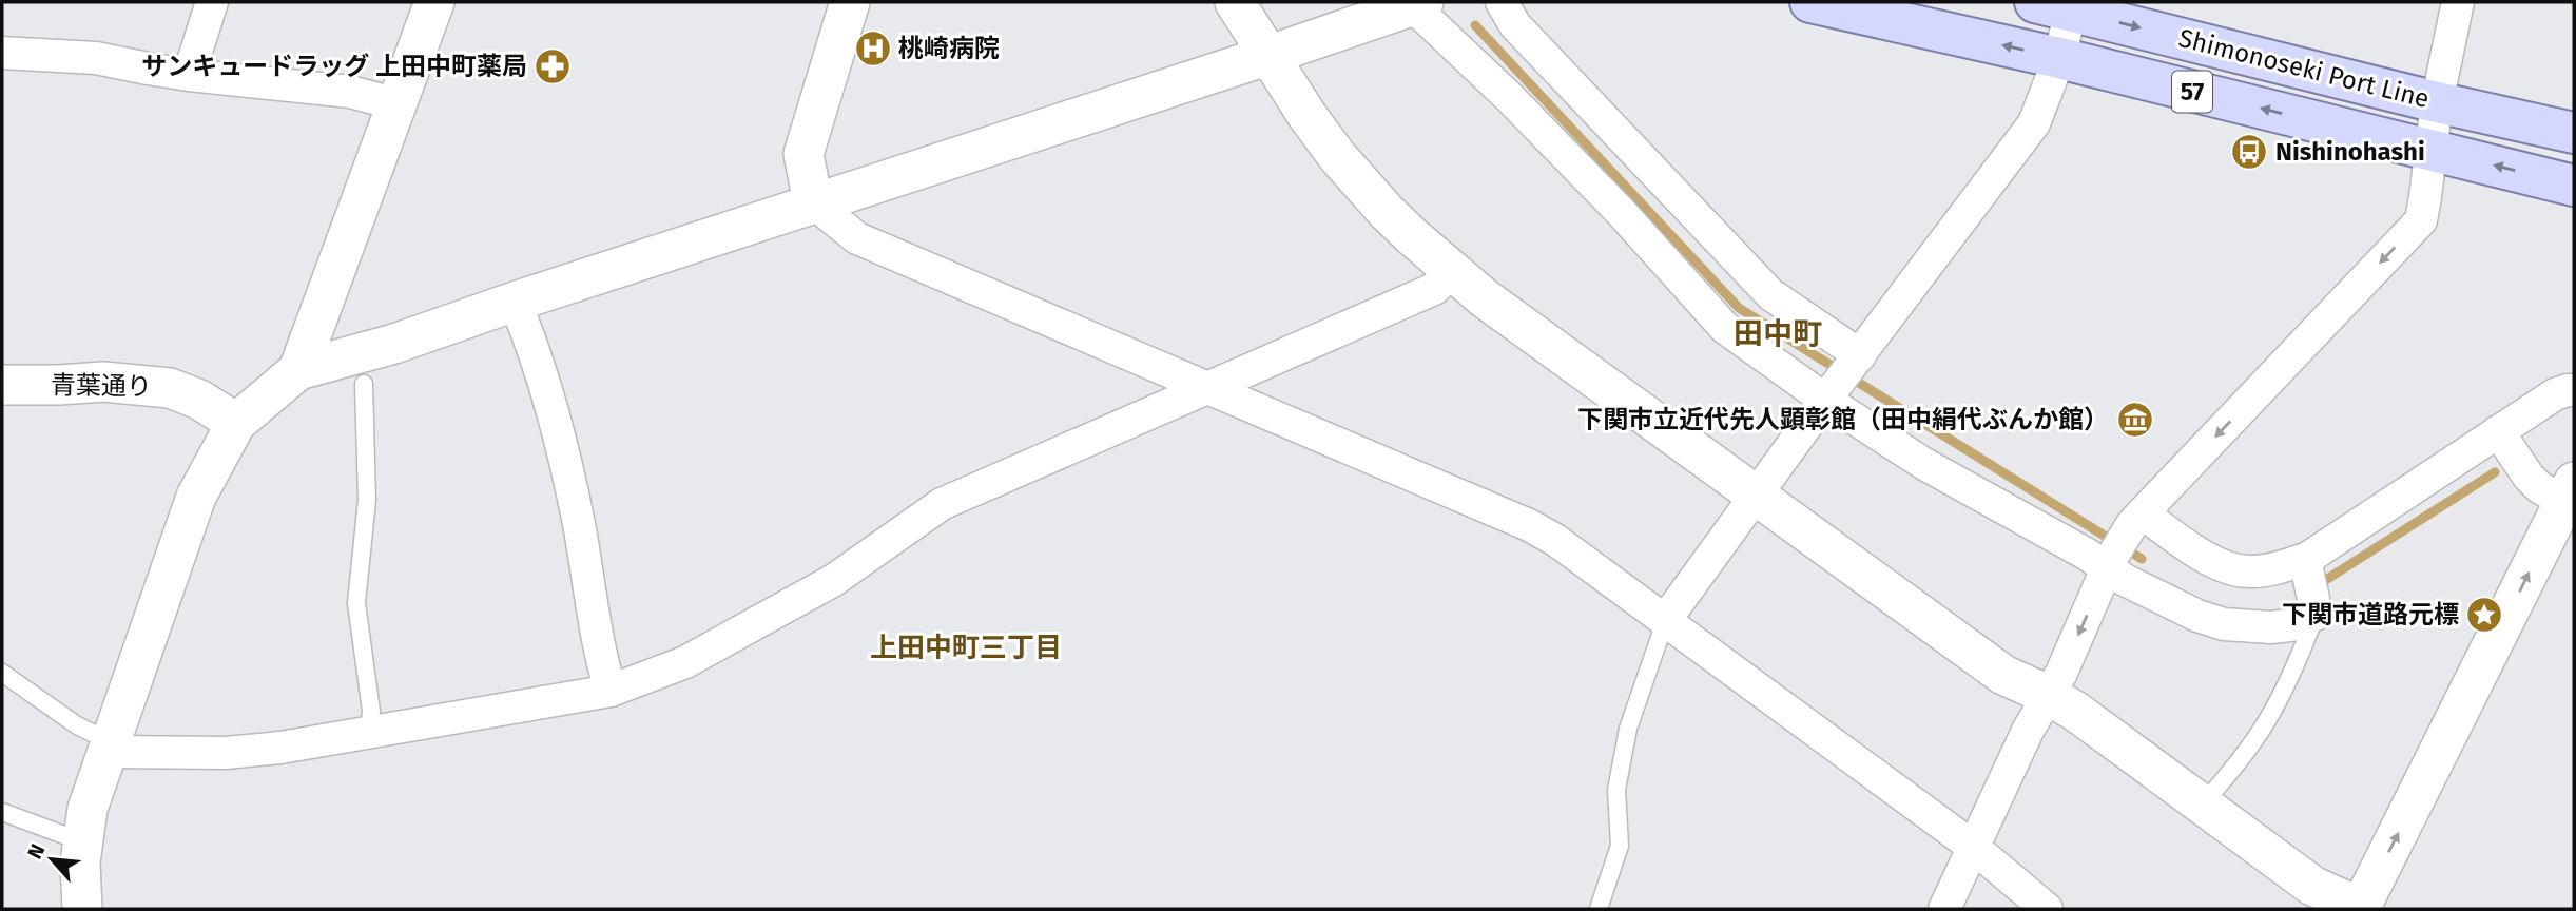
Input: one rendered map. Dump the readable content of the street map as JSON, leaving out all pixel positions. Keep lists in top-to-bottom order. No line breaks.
{"streets":{"main road":["Shimonoseki Port Line","57"],"street":["青葉通り"]},"districts":["田中町","上田中町三丁目"],"places":{"hospital":["桃崎病院"],"pharmacy":["サンキュードラッグ 上田中町薬局"],"bus stop":["Nishinohashi"],"museum":["下関市立近代先人顕彰館（田中絹代ぶんか館）"],"place":["下関市道路元標"]},"north":"top left"}
